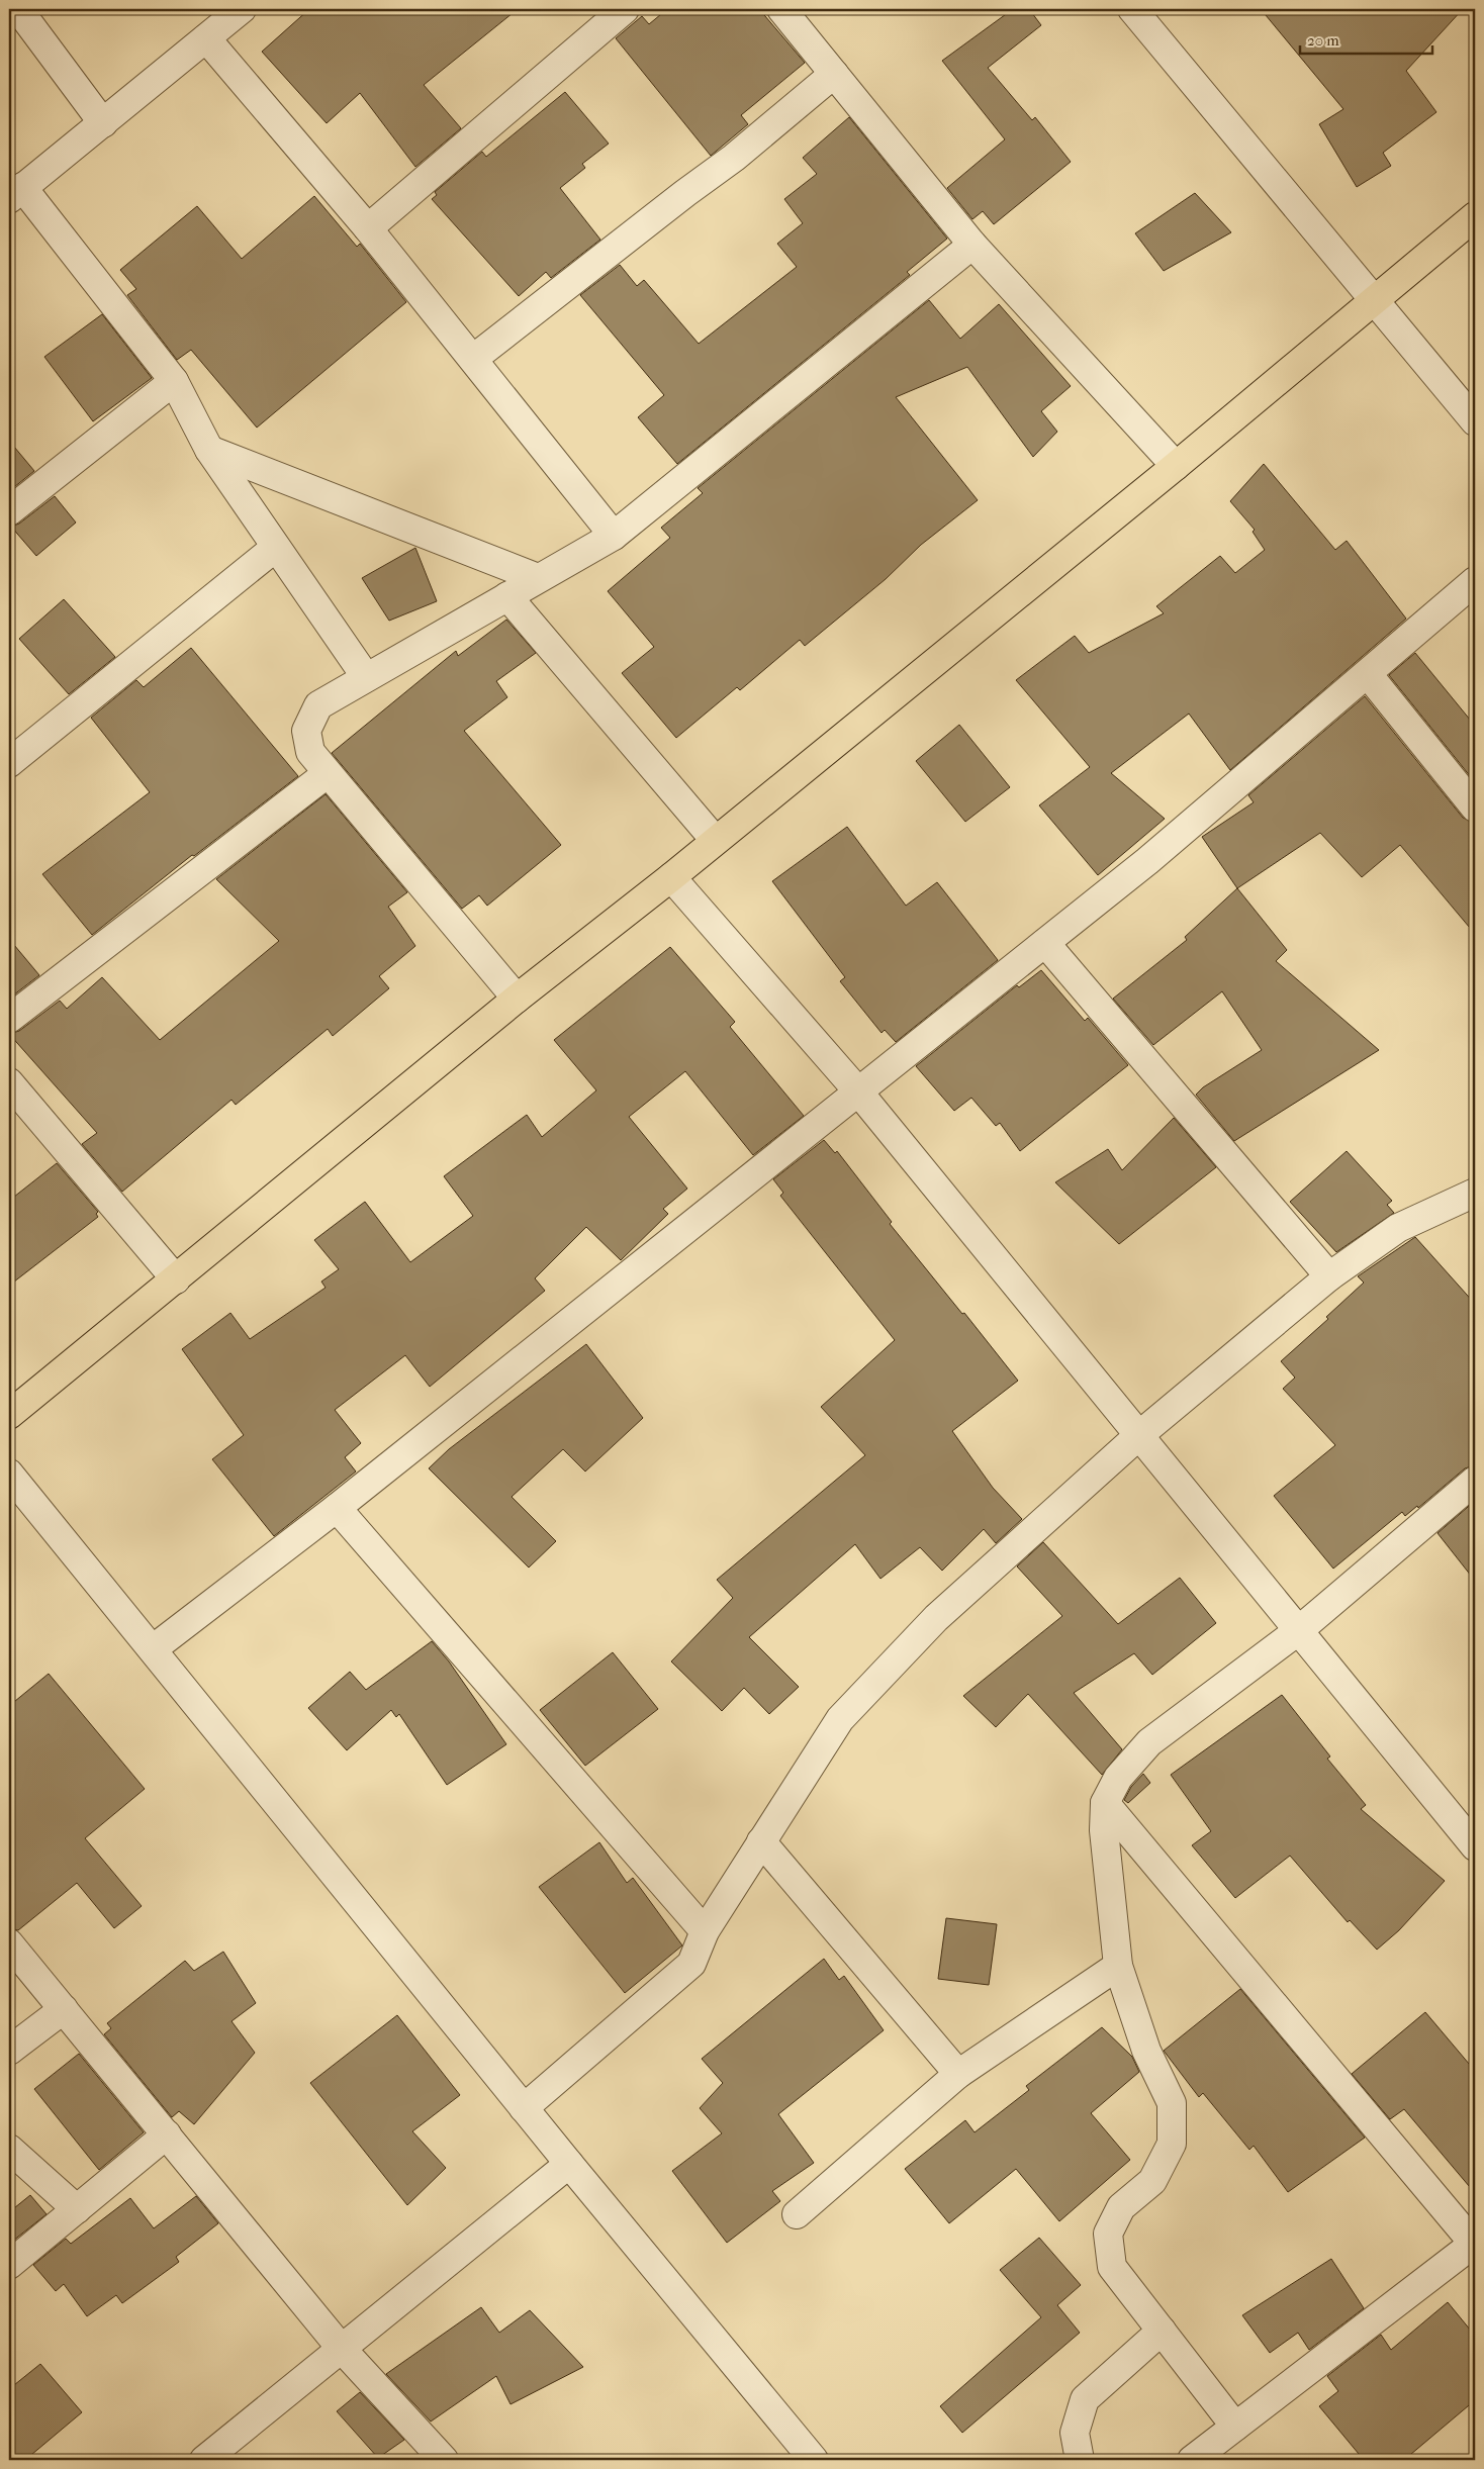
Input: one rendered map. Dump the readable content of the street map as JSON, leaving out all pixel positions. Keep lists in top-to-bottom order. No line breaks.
{"scale_bar":"20 m"}
